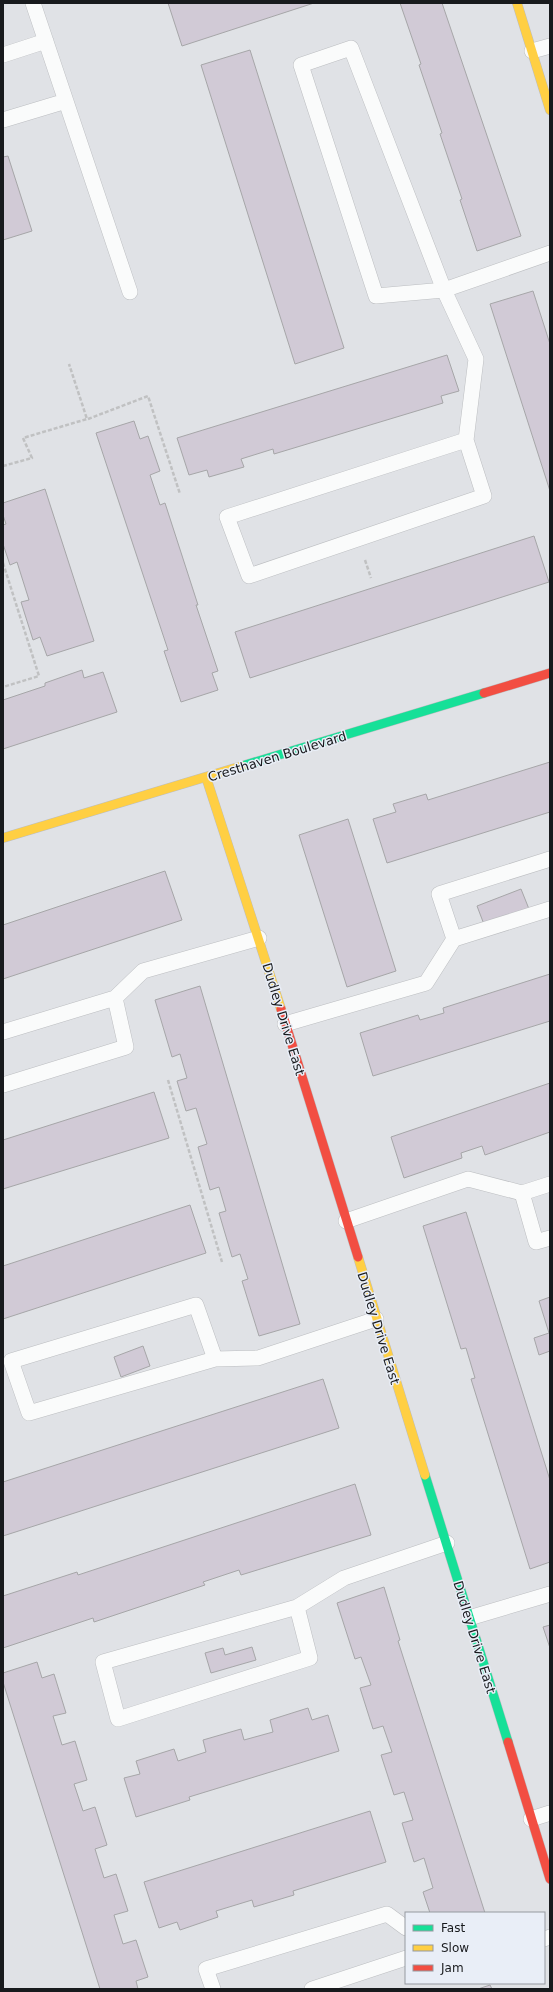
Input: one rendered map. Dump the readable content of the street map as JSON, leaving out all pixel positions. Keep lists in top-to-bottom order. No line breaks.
{"streets":{"street":["Cresthaven Boulevard","Dudley Drive East"]},"crossings":[["Cresthaven Boulevard","Dudley Drive East"]],"legend":["Fast","Slow","Jam"]}
